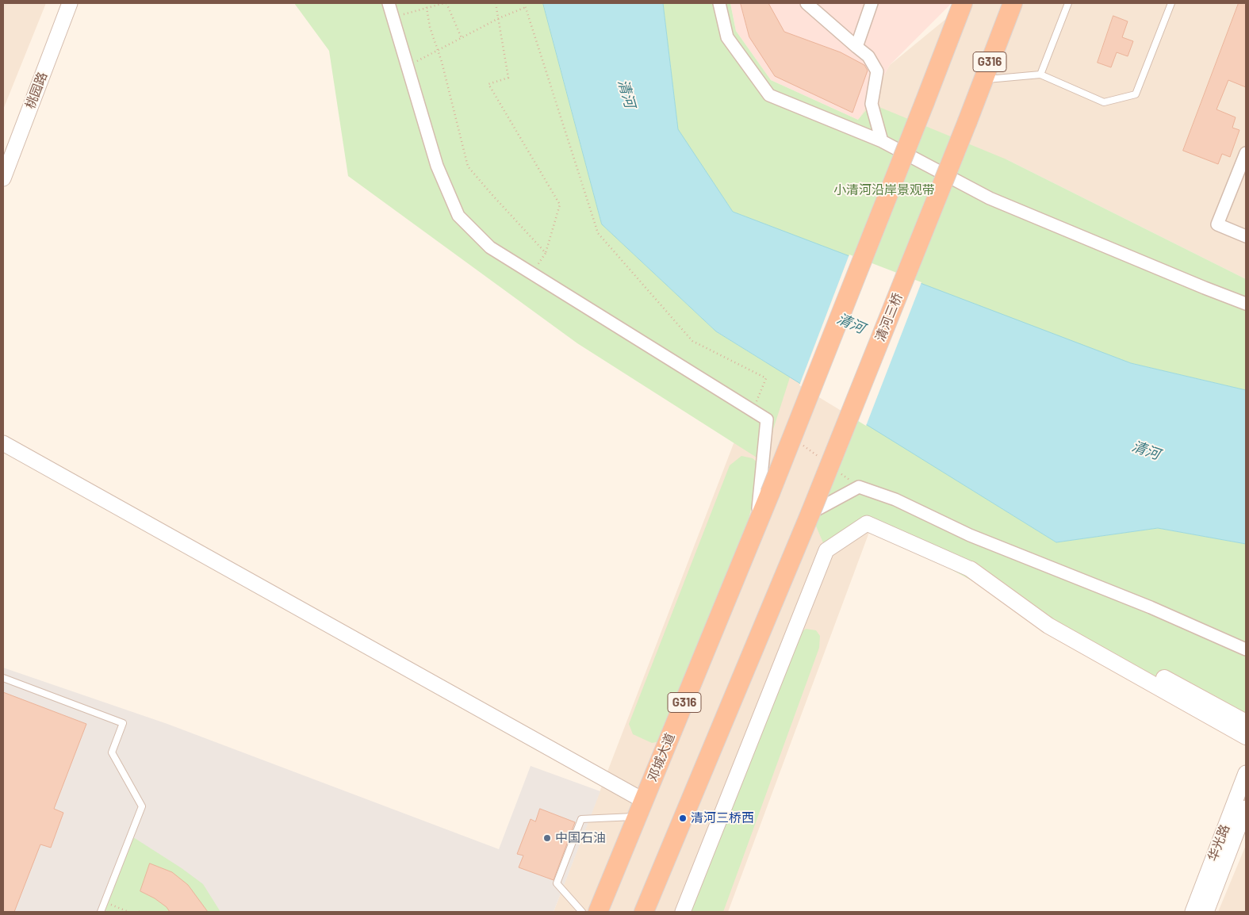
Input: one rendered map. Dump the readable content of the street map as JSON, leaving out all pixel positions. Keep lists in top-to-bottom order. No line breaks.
{"streets":{"highway":["G316","清河三桥","邓城大道"],"street":["桃园路","华光路"]},"crossings":[["G316","清河三桥"],["G316","邓城大道"]],"water":["清河"],"parks":["小清河沿岸景观带"],"places":["清河三桥西","中国石油"]}
